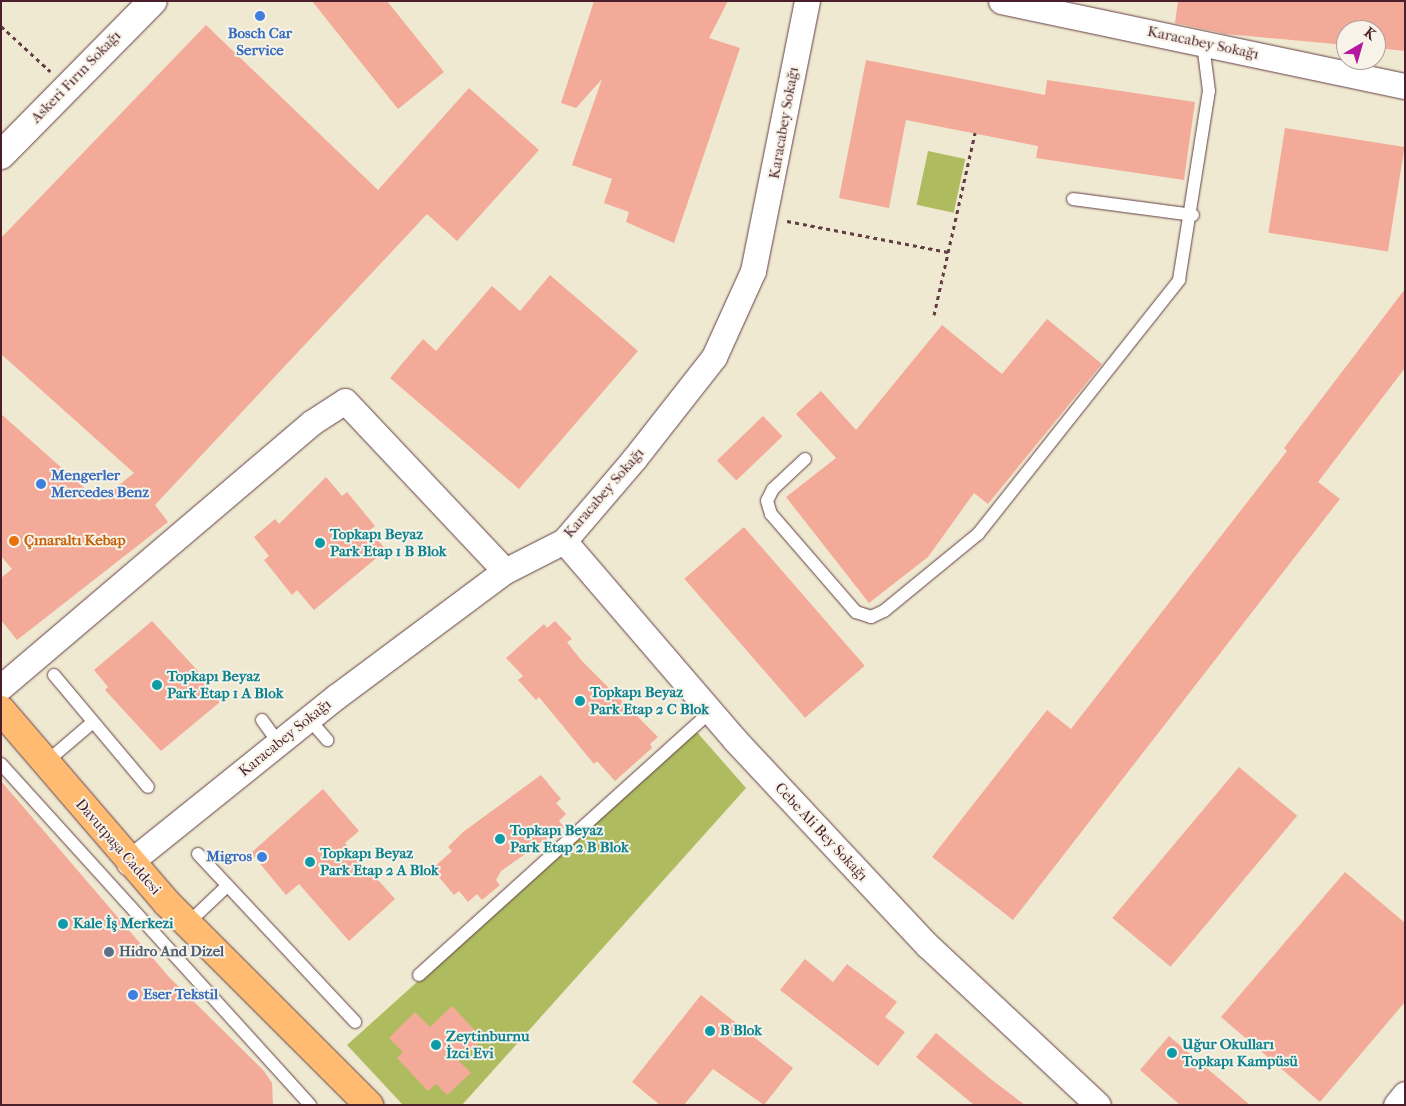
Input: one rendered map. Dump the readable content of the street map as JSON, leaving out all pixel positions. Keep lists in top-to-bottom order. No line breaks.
{"streets":{"main road":["Davutpaşa Caddesi"],"street":["Karacabey Sokağı","Askeri Fırın Sokağı","Cebe Ali Bey Sokağı"]},"crossings":[["Karacabey Sokağı","Cebe Ali Bey Sokağı"],["Karacabey Sokağı","Davutpaşa Caddesi"]],"places":["Bosch Car Service","Mengerler Mercedes Benz","Çınaraltı Kebap","Topkapı Beyaz Park Etap 1 B Blok","Topkapı Beyaz Park Etap 1 A Blok","Topkapı Beyaz Park Etap 2 C Blok","Topkapı Beyaz Park Etap 2 B Blok","Migros","Topkapı Beyaz Park Etap 2 A Blok","Kale İş Merkezi","Hidro And Dizel","Eser Tekstil","B Blok","Zeytinburnu İzci Evi","Uğur Okulları Topkapı Kampüsü"],"north":"top right"}
